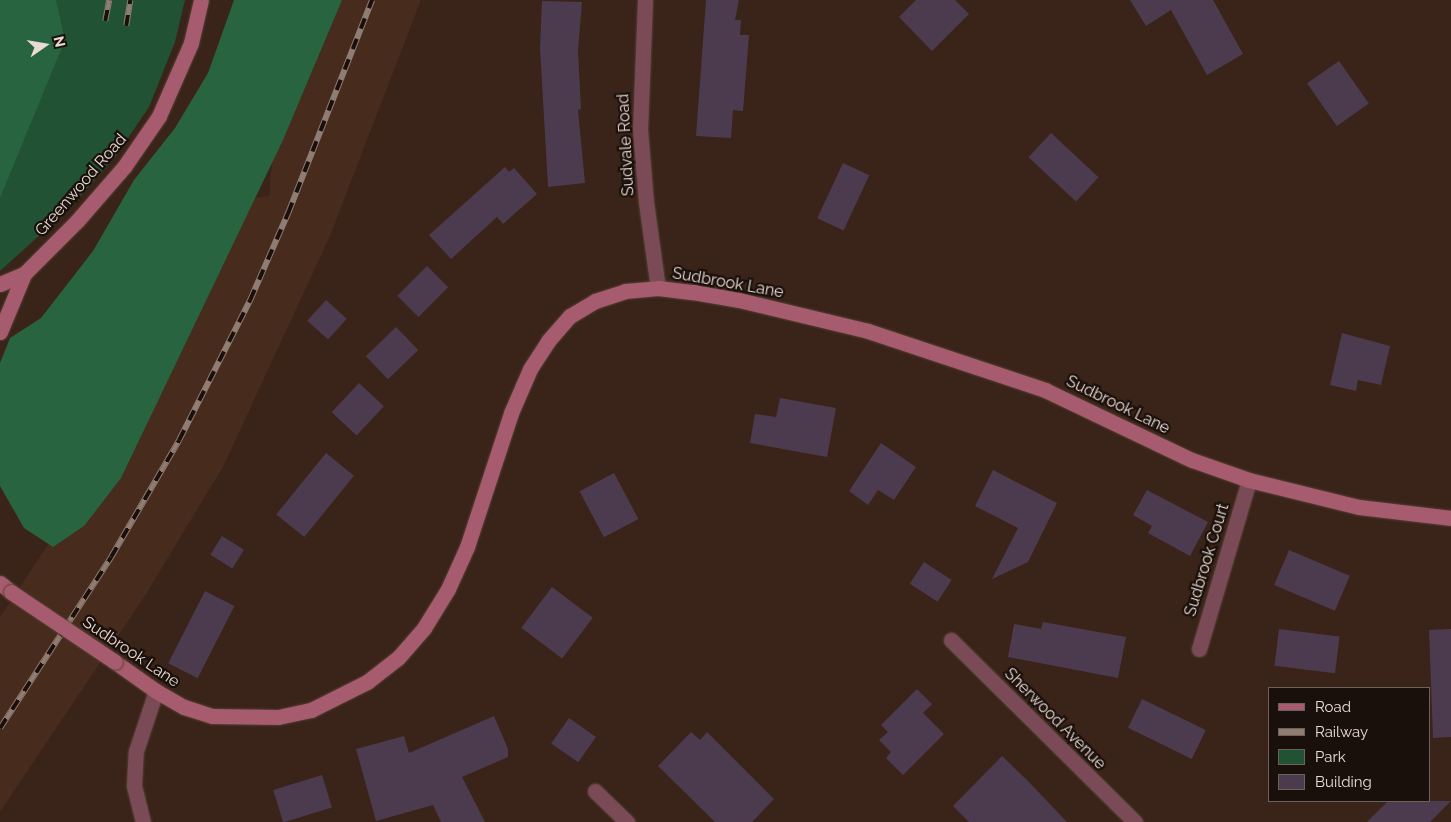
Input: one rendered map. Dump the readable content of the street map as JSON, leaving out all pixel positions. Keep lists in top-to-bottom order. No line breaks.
{"streets":{"street":["Sudvale Road","Greenwood Road","Sudbrook Lane","Sudbrook Court","Sherwood Avenue"]},"crossings":[["Sudvale Road","Sudbrook Lane"],["Sudbrook Lane","Sudbrook Court"]],"legend":["Road","Railway","Park","Building"],"north":"right"}
